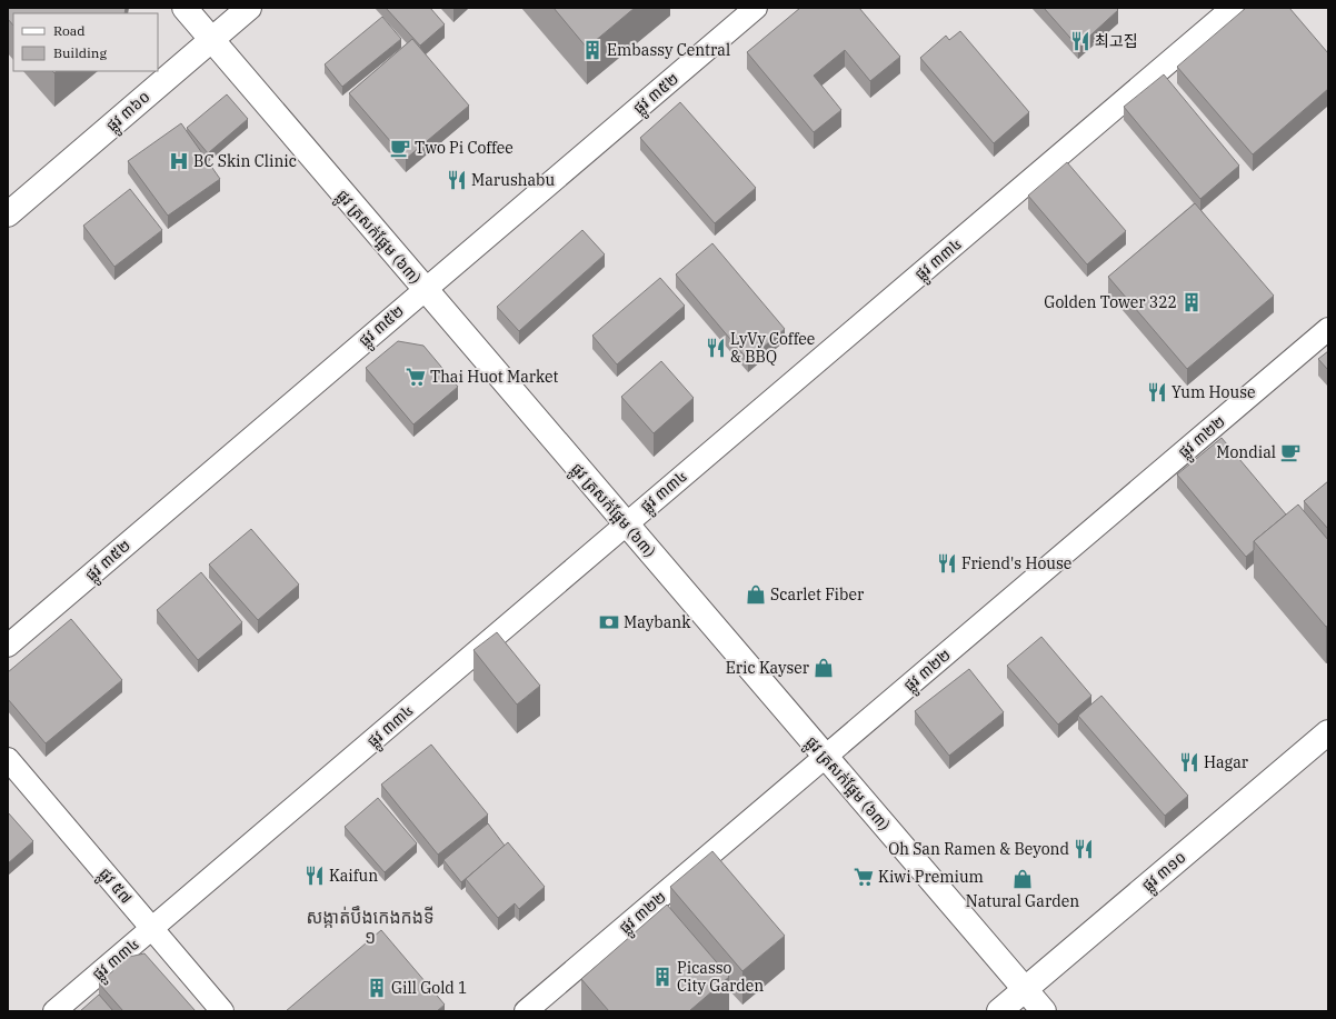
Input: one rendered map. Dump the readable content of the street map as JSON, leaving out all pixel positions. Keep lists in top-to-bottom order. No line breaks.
{"streets":{"street":["ផ្លូវ ៣៥២","ផ្លូវ ៣៦០","ផ្លូវ ត្រសក់ផ្អែម (៦៣)","ផ្លូវ ៣៣៤","ផ្លូវ ៣២២","ផ្លូវ ៣១០","ផ្លូវ ៥៧"]},"crossings":[["ផ្លូវ ៣៥២","ផ្លូវ ត្រសក់ផ្អែម (៦៣)"],["ផ្លូវ ៣៦០","ផ្លូវ ត្រសក់ផ្អែម (៦៣)"],["ផ្លូវ ត្រសក់ផ្អែម (៦៣)","ផ្លូវ ៣៣៤"],["ផ្លូវ ត្រសក់ផ្អែម (៦៣)","ផ្លូវ ៣២២"],["ផ្លូវ ត្រសក់ផ្អែម (៦៣)","ផ្លូវ ៣១០"],["ផ្លូវ ៣៣៤","ផ្លូវ ៥៧"]],"districts":["សង្កាត់បឹងកេងកងទី ១"],"places":{"restaurant":["최고집","Marushabu","LyVy Coffee & BBQ","Yum House","Friend's House","Hagar","Oh San Ramen & Beyond","Kaifun"],"building":["Embassy Central","Golden Tower 322","Picasso City Garden","Gill Gold 1"],"cafe":["Two Pi Coffee","Mondial"],"hospital":["BC Skin Clinic"],"supermarket":["Thai Huot Market","Kiwi Premium"],"shop":["Scarlet Fiber","Eric Kayser","Natural Garden"],"bank":["Maybank"]},"legend":["Road","Building"]}
